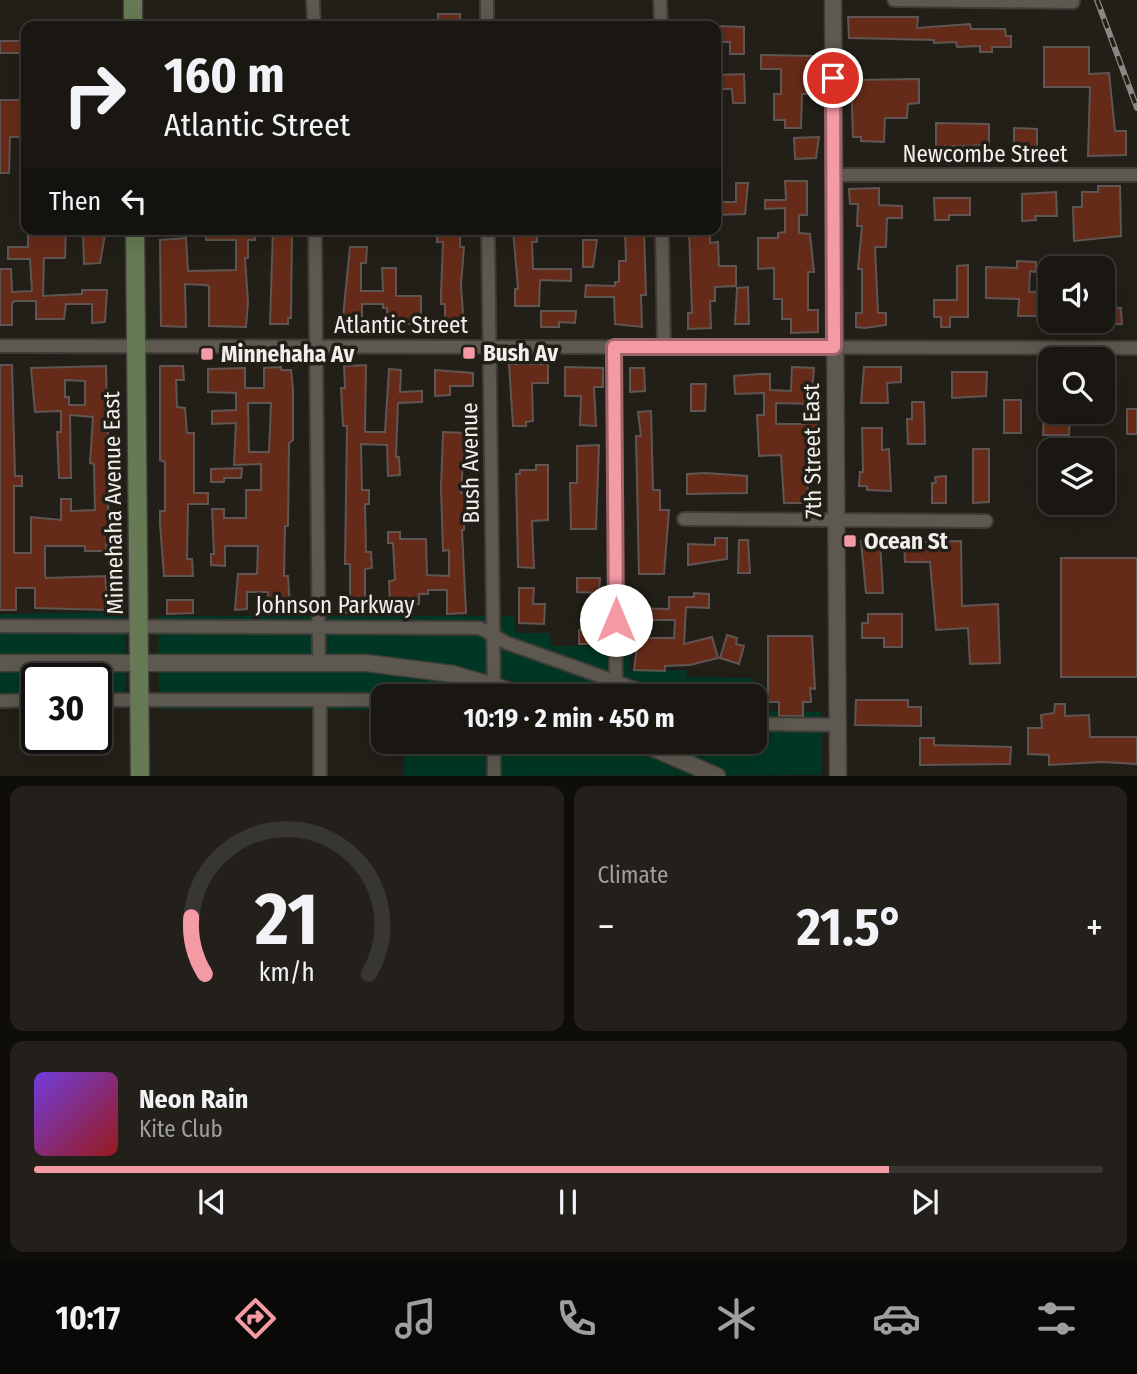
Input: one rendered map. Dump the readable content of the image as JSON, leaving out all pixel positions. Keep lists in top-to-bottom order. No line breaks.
{"streets":{"main road":["Minnehaha Avenue East"],"street":["Newcombe Street","Atlantic Street","7th Street East","Bush Avenue","Johnson Parkway"]},"crossings":[["Newcombe Street","7th Street East"],["Atlantic Street","7th Street East"],["Atlantic Street","Bush Avenue"],["Atlantic Street","Minnehaha Avenue East"],["Bush Avenue","Johnson Parkway"],["Minnehaha Avenue East","Johnson Parkway"]],"places":{"transit":["Bush Av","Minnehaha Av","Ocean St"]},"page":{"turn":["160 m","Atlantic Street"],"then":"Then","limit":"30","trip":"10:19 · 2 min · 450 m","tile":"Climate","heat":["−","21.5°","+"],"song":["Neon Rain","Kite Club"],"tabs":"10:17","gauge":["21","km/h"]}}
